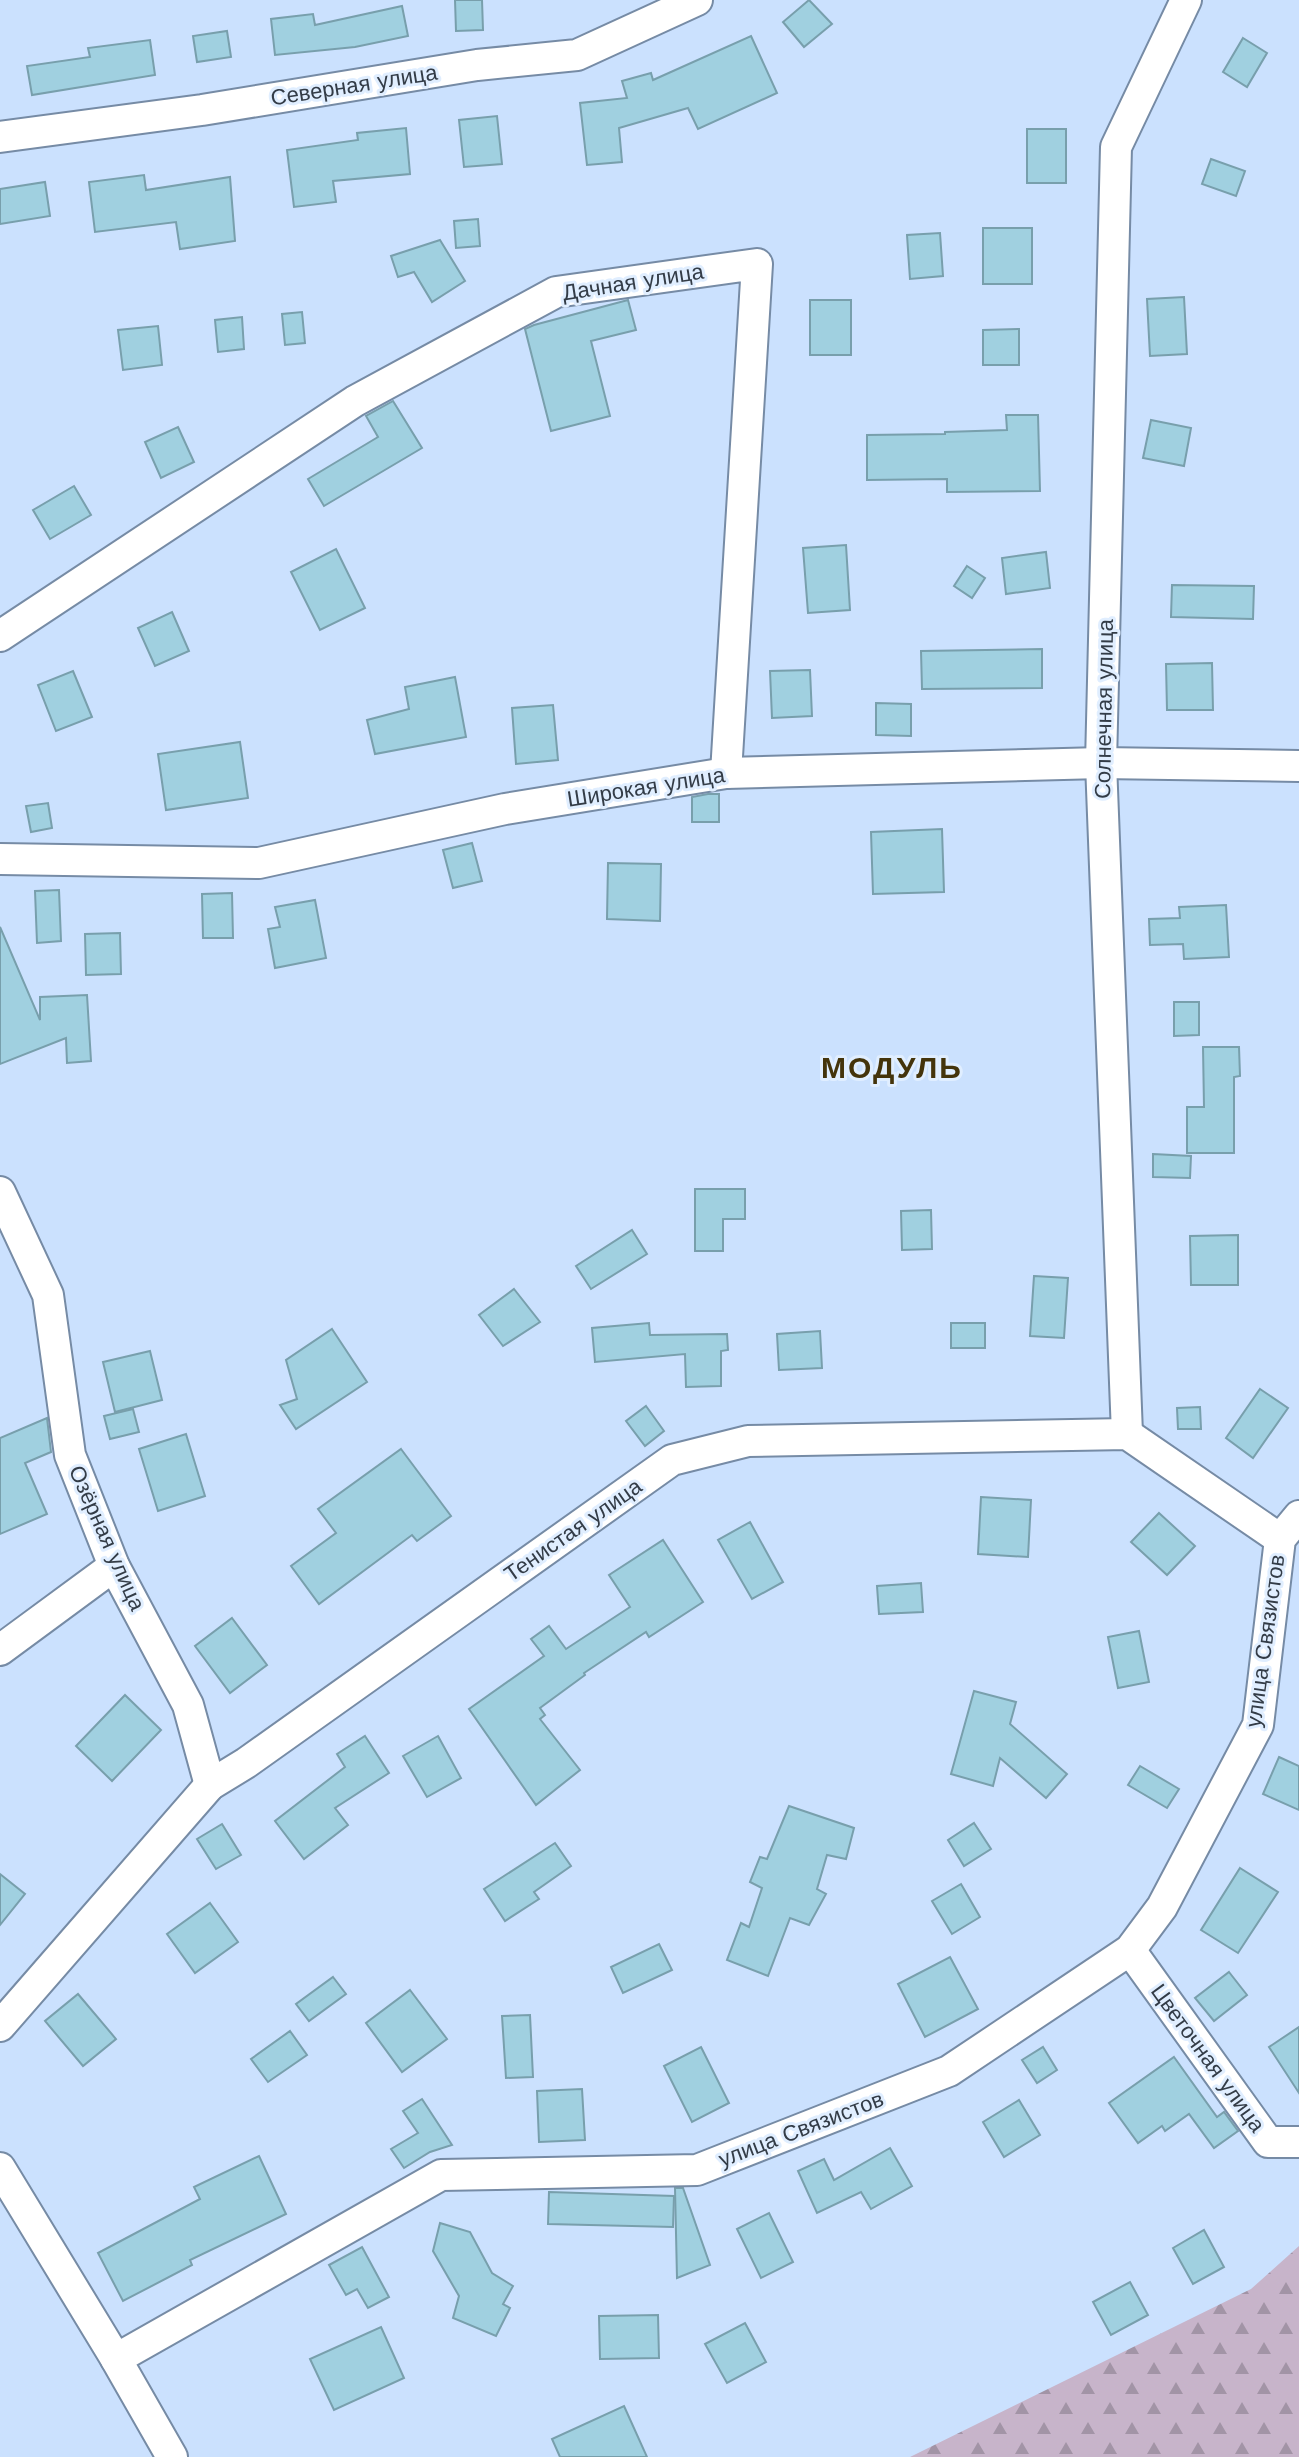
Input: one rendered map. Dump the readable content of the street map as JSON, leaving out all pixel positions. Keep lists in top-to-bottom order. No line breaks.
{"streets":{"street":["Северная улица","Дачная улица","Солнечная улица","Широкая улица","Тенистая улица","Озёрная улица","улица Связистов","Цветочная улица"]},"crossings":[["Дачная улица","Широкая улица"],["Солнечная улица","Широкая улица"],["Солнечная улица","Тенистая улица"],["Тенистая улица","Озёрная улица"],["улица Связистов","Цветочная улица"]],"districts":["МОДУЛЬ"]}
